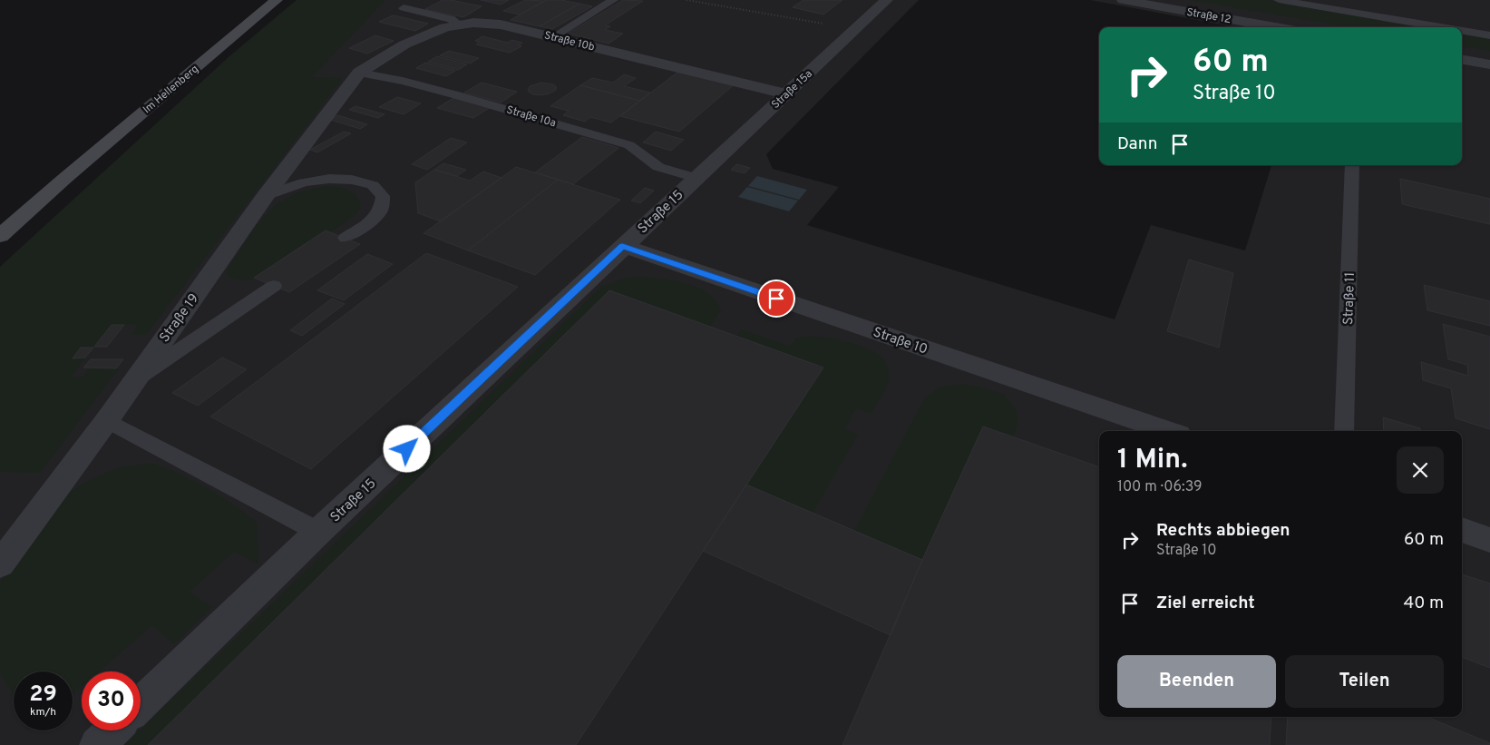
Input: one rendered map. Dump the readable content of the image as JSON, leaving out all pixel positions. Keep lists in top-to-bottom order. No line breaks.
{"streets":{"main road":["Im Hellenberg"],"street":["Straße 12","Straße 10b","Straße 15a","Straße 15","Straße 19","Straße 10"],"lane":["Straße 10a","Straße 11"]},"crossings":[["Straße 10b","Straße 15a"],["Straße 10b","Straße 10a"],["Straße 10b","Straße 19"],["Straße 15a","Straße 10a"],["Straße 15a","Straße 15"],["Straße 10a","Straße 15"],["Straße 10a","Straße 19"],["Straße 15","Straße 10"]],"page":{"turn":["60 m","Straße 10"],"then":"Dann","heading":["1 Min.","100 m · 06:39"],"list":[{"name":"Rechts abbiegen","note":"Straße 10","value":"60 m"},{"name":"Ziel erreicht","value":"40 m"}],"buttons":["Beenden","Teilen"],"speed":"29 km/h","limit":"30"}}
